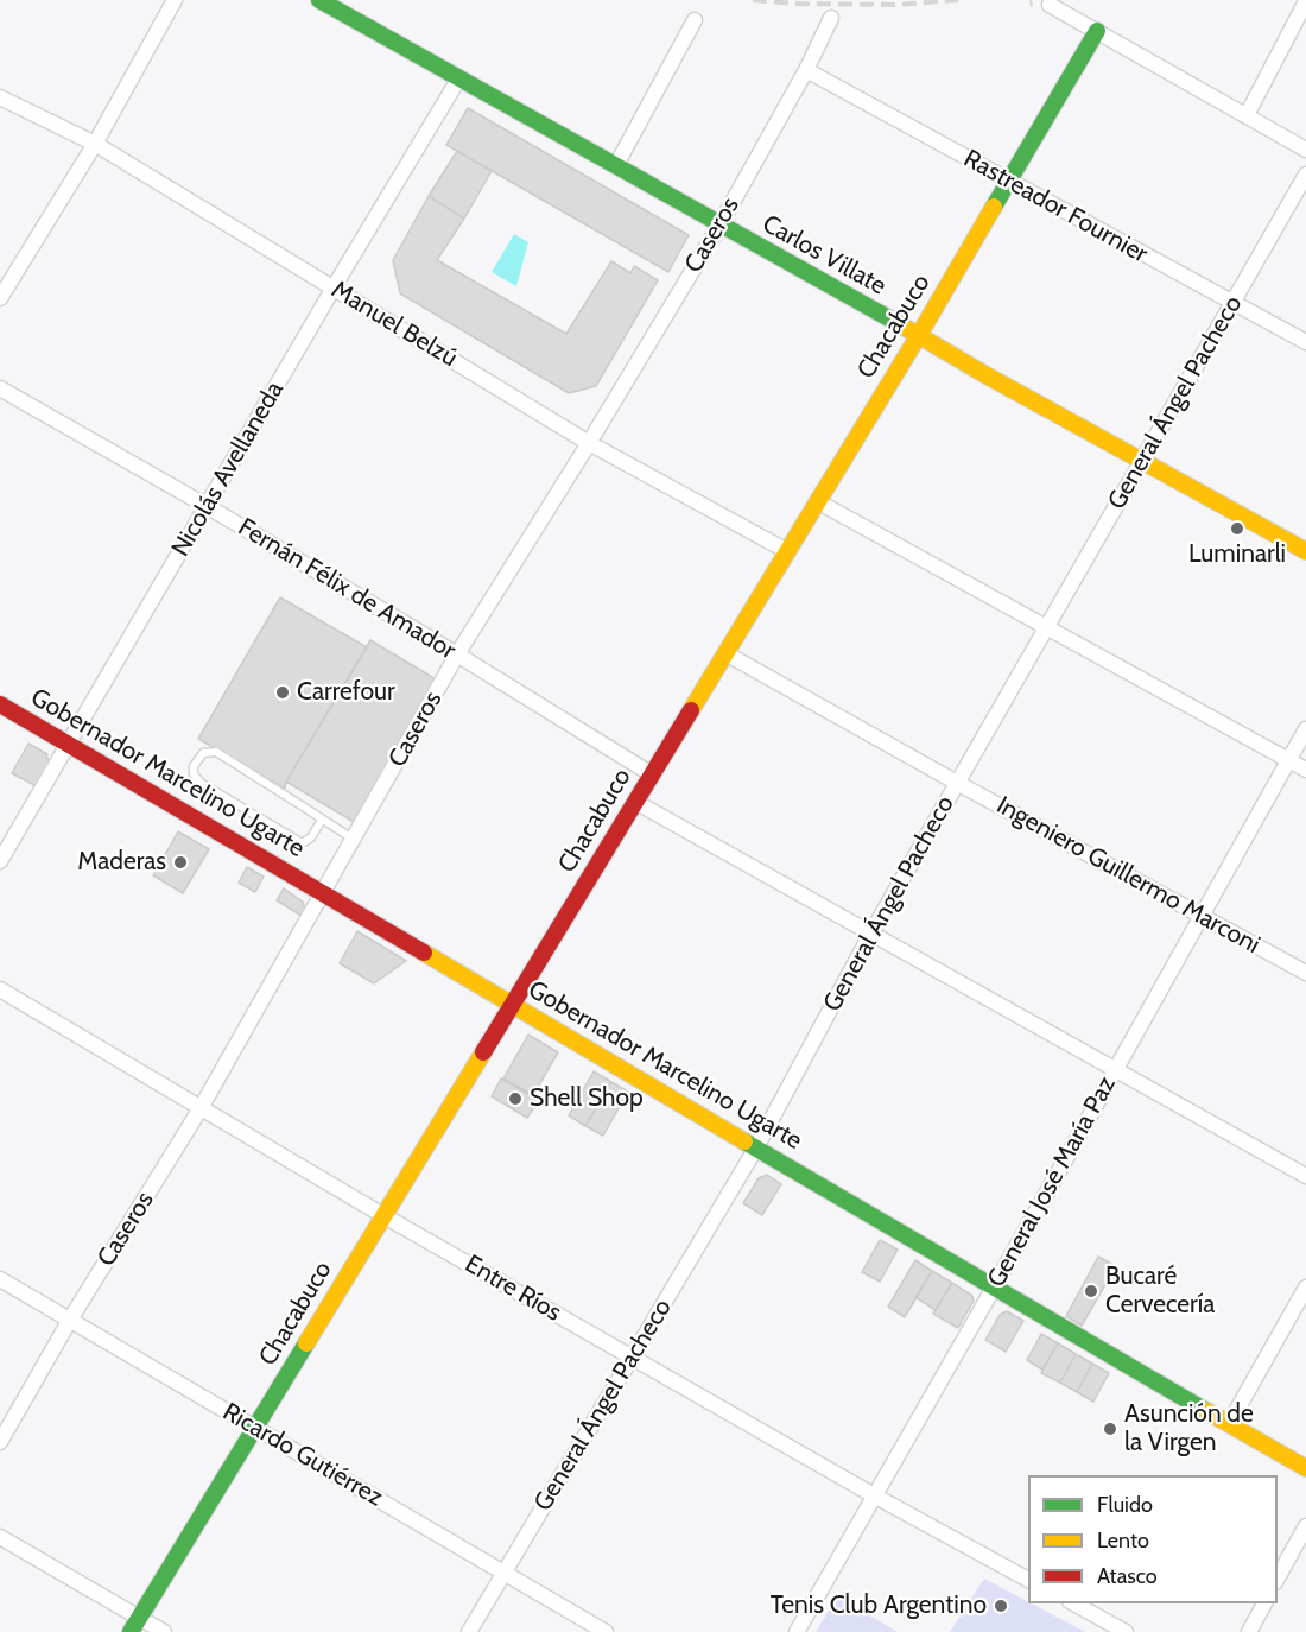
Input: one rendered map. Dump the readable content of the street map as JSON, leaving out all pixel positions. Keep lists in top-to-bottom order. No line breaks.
{"streets":{"street":["Rastreador Fournier","Caseros","Carlos Villate","Manuel Belzú","Chacabuco","General Ángel Pacheco","Nicolás Avellaneda","Fernán Félix de Amador","Gobernador Marcelino Ugarte","Ingeniero Guillermo Marconi","General José María Paz","Entre Ríos","Ricardo Gutiérrez"]},"crossings":[["Rastreador Fournier","Caseros"],["Rastreador Fournier","Chacabuco"],["Rastreador Fournier","General Ángel Pacheco"],["Caseros","Carlos Villate"],["Caseros","Manuel Belzú"],["Caseros","Fernán Félix de Amador"],["Caseros","Gobernador Marcelino Ugarte"],["Caseros","Entre Ríos"],["Caseros","Ricardo Gutiérrez"],["Carlos Villate","Chacabuco"],["Carlos Villate","General Ángel Pacheco"],["Carlos Villate","Nicolás Avellaneda"],["Manuel Belzú","Chacabuco"],["Manuel Belzú","Nicolás Avellaneda"],["Chacabuco","Fernán Félix de Amador"],["Chacabuco","Gobernador Marcelino Ugarte"],["Chacabuco","Ingeniero Guillermo Marconi"],["Chacabuco","Entre Ríos"],["Chacabuco","Ricardo Gutiérrez"],["General Ángel Pacheco","Gobernador Marcelino Ugarte"],["General Ángel Pacheco","Ingeniero Guillermo Marconi"],["General Ángel Pacheco","Entre Ríos"],["General Ángel Pacheco","Ricardo Gutiérrez"],["Nicolás Avellaneda","Fernán Félix de Amador"],["Nicolás Avellaneda","Gobernador Marcelino Ugarte"],["Gobernador Marcelino Ugarte","General José María Paz"],["Ingeniero Guillermo Marconi","General José María Paz"],["General José María Paz","Entre Ríos"]],"places":["Luminarli","Carrefour","Maderas","Shell Shop","Bucaré Cervecería","Asunción de la Virgen","Tenis Club Argentino"],"legend":["Fluido","Lento","Atasco"]}
